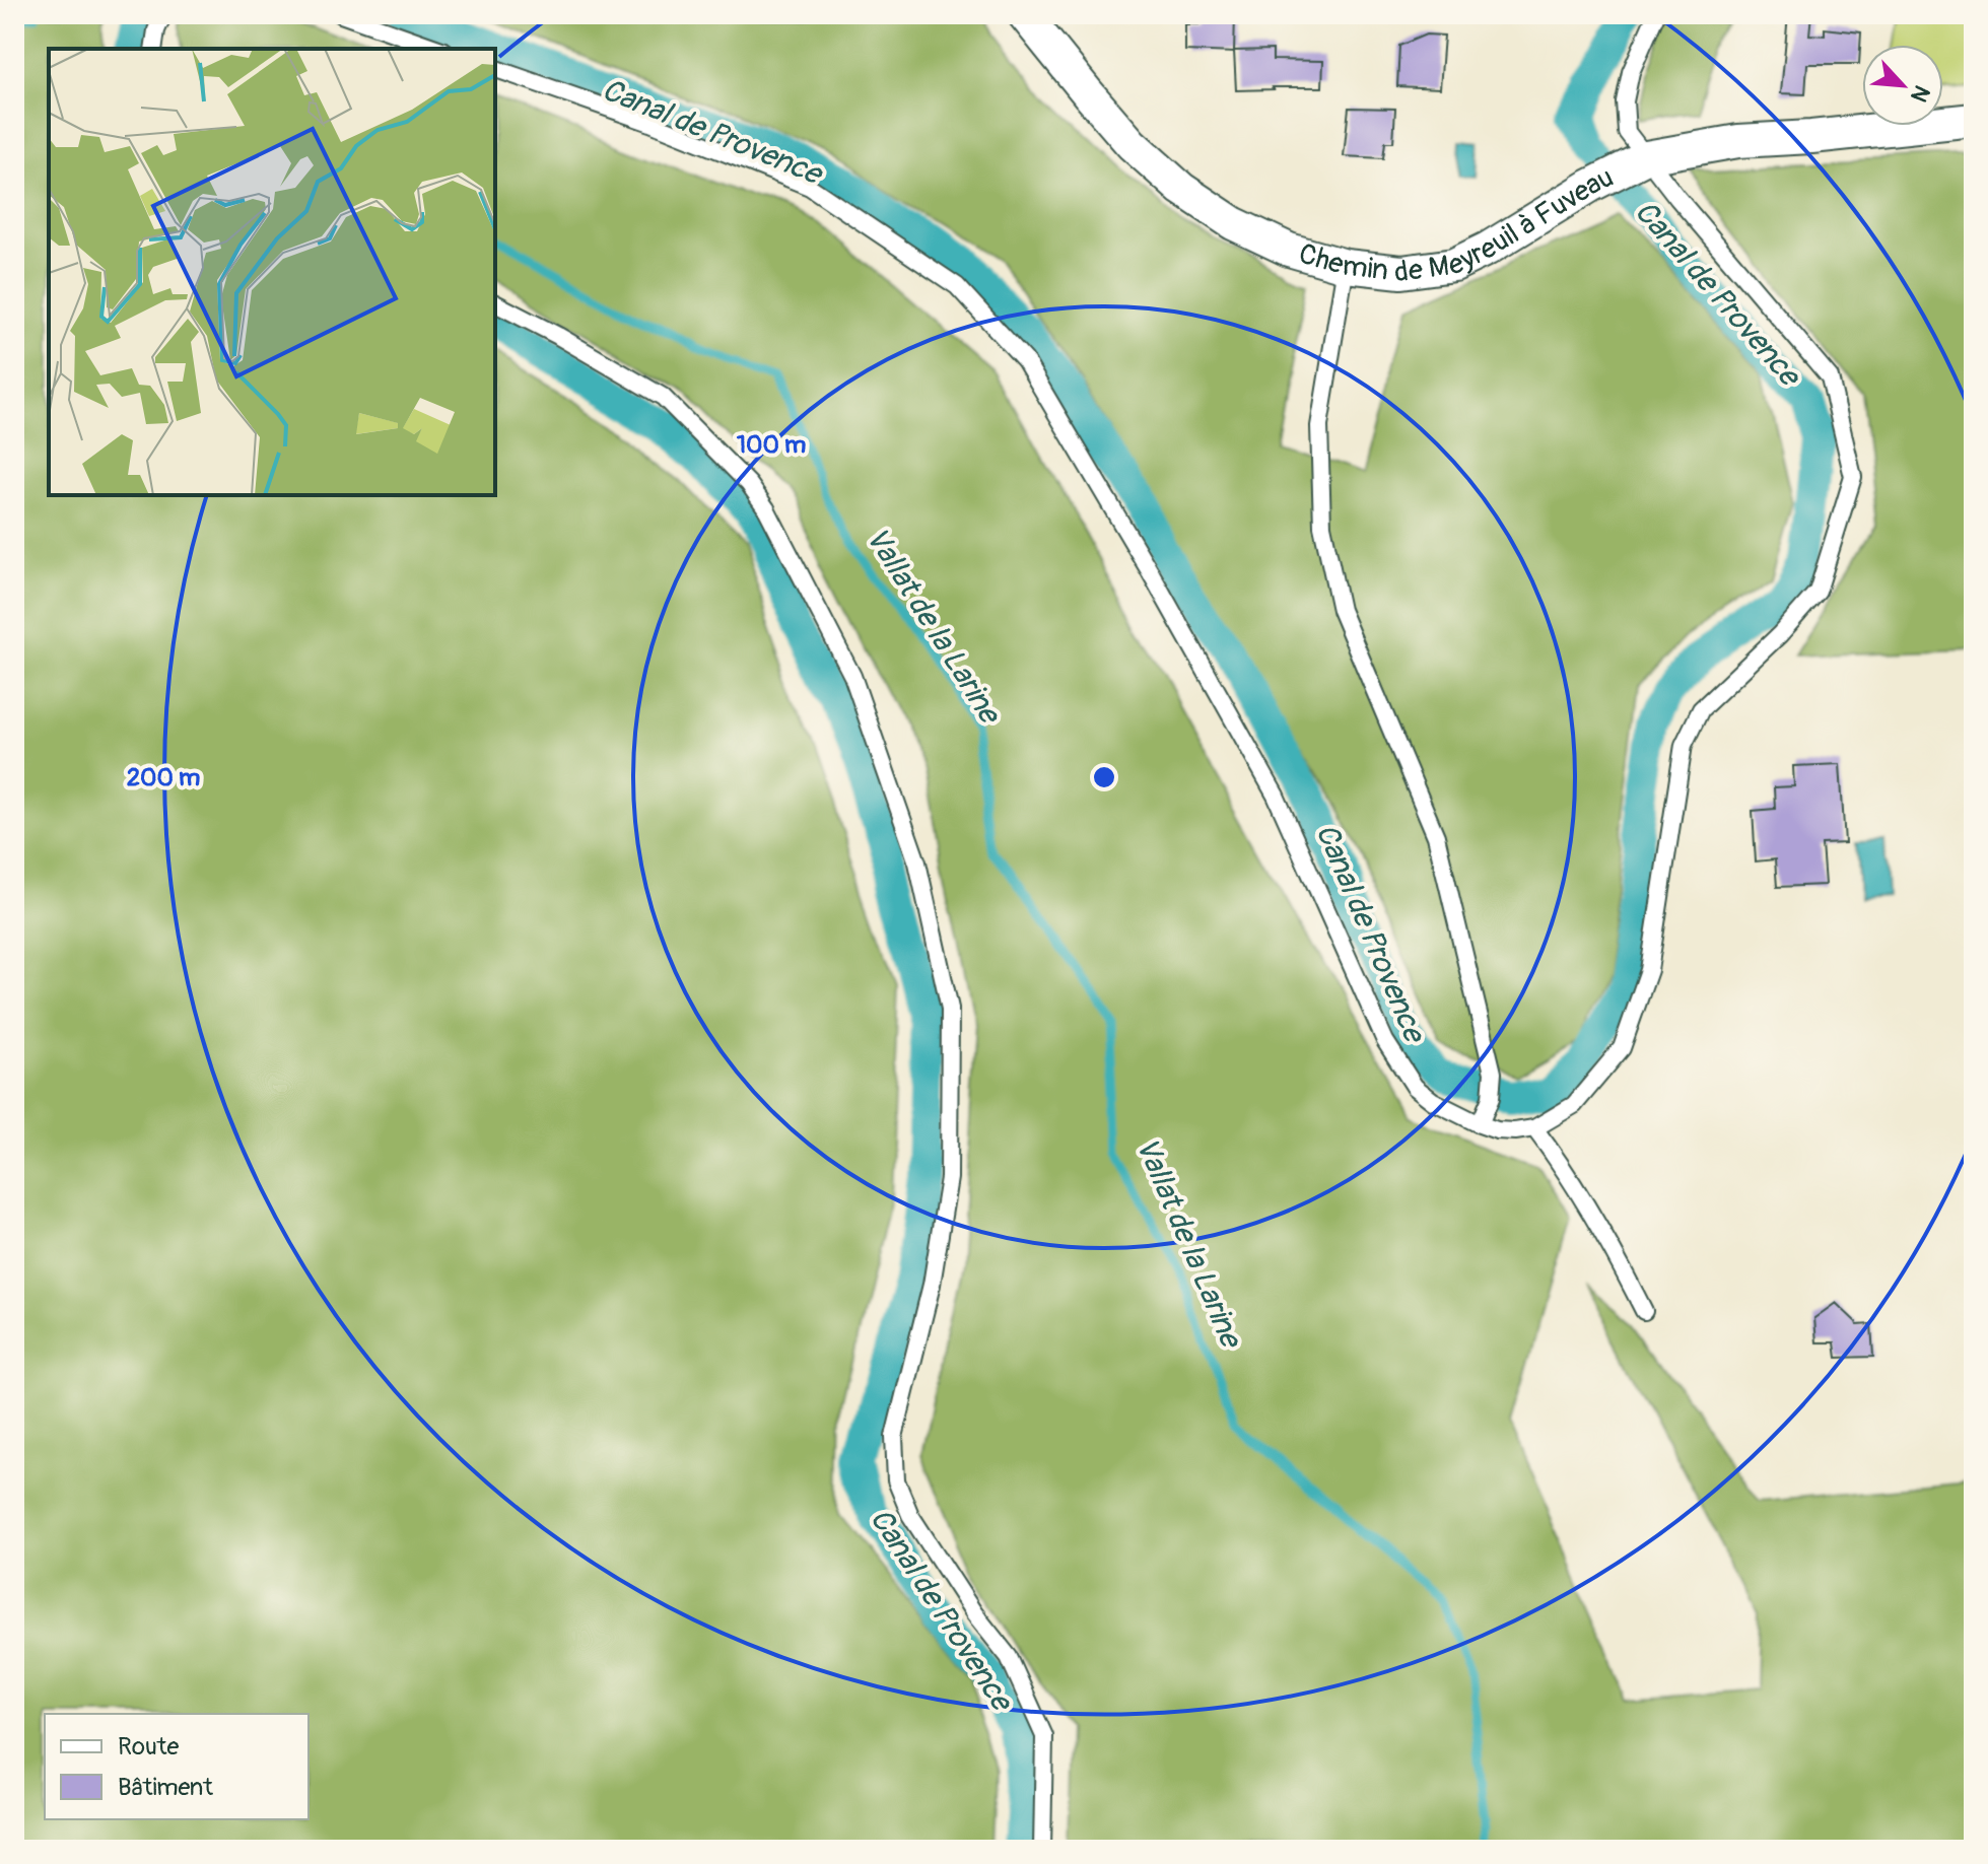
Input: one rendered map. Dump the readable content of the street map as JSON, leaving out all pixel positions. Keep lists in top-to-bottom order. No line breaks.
{"streets":{"street":["Chemin de Meyreuil à Fuveau"]},"water":["Canal de Provence","Vallat de la Larine"],"legend":["Route","Bâtiment"],"north":"bottom right","rings":["100 m","200 m"]}
